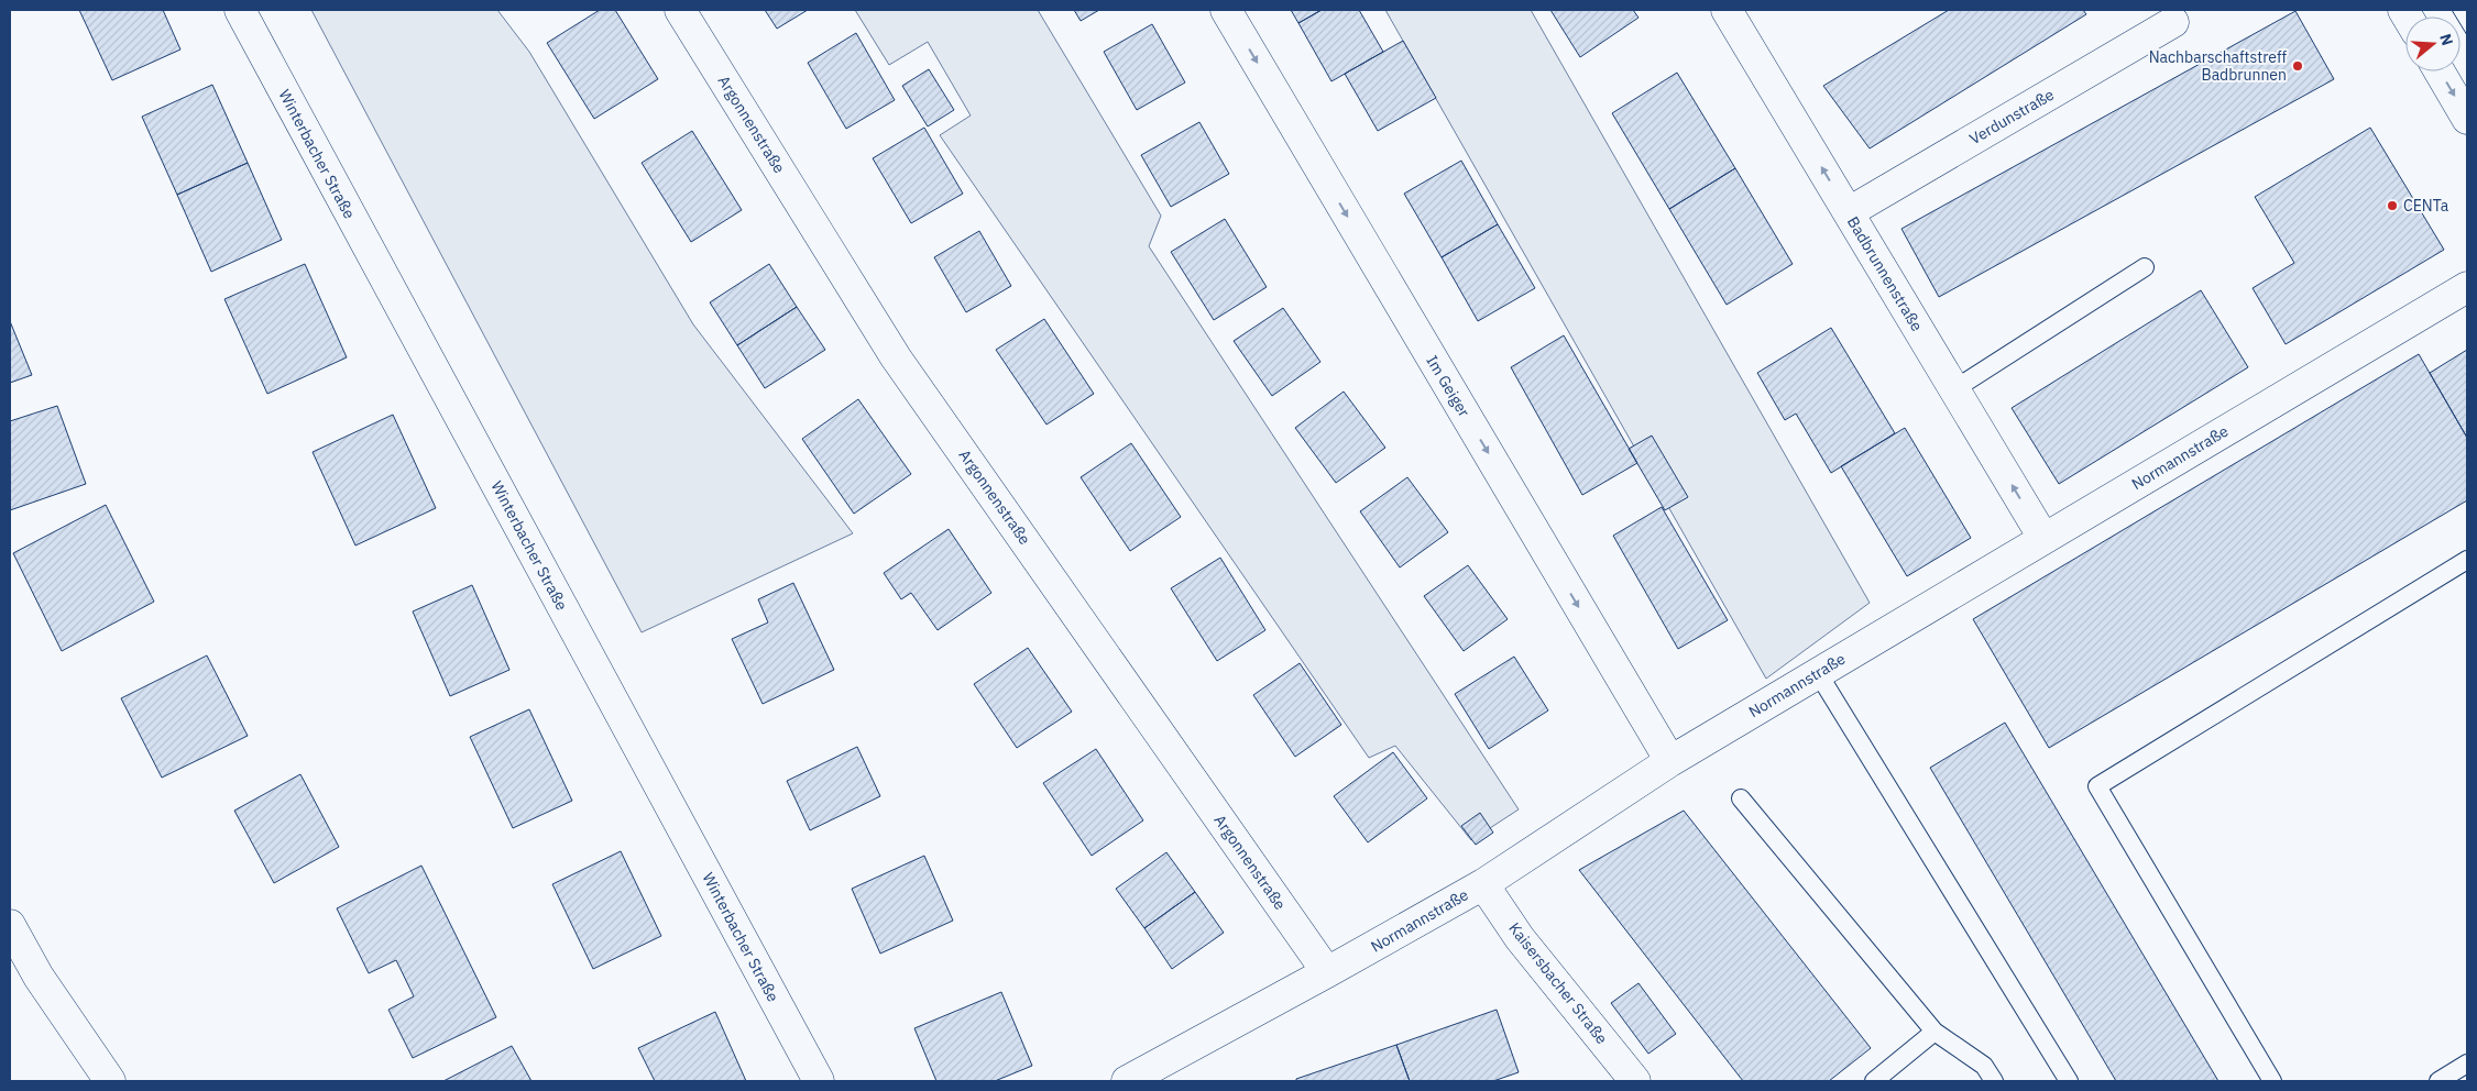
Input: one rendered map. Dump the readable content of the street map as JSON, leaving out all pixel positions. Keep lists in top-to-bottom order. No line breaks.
{"streets":{"street":["Verdunstraße","Argonnenstraße","Winterbacher Straße","Badbrunnenstraße","Im Geiger","Normannstraße","Kaisersbacher Straße"]},"crossings":[["Verdunstraße","Badbrunnenstraße"],["Argonnenstraße","Normannstraße"],["Badbrunnenstraße","Normannstraße"],["Im Geiger","Normannstraße"],["Normannstraße","Kaisersbacher Straße"]],"one_way":["Badbrunnenstraße","Im Geiger"],"places":["Nachbarschaftstreff Badbrunnen","CENTa"],"north":"right"}
